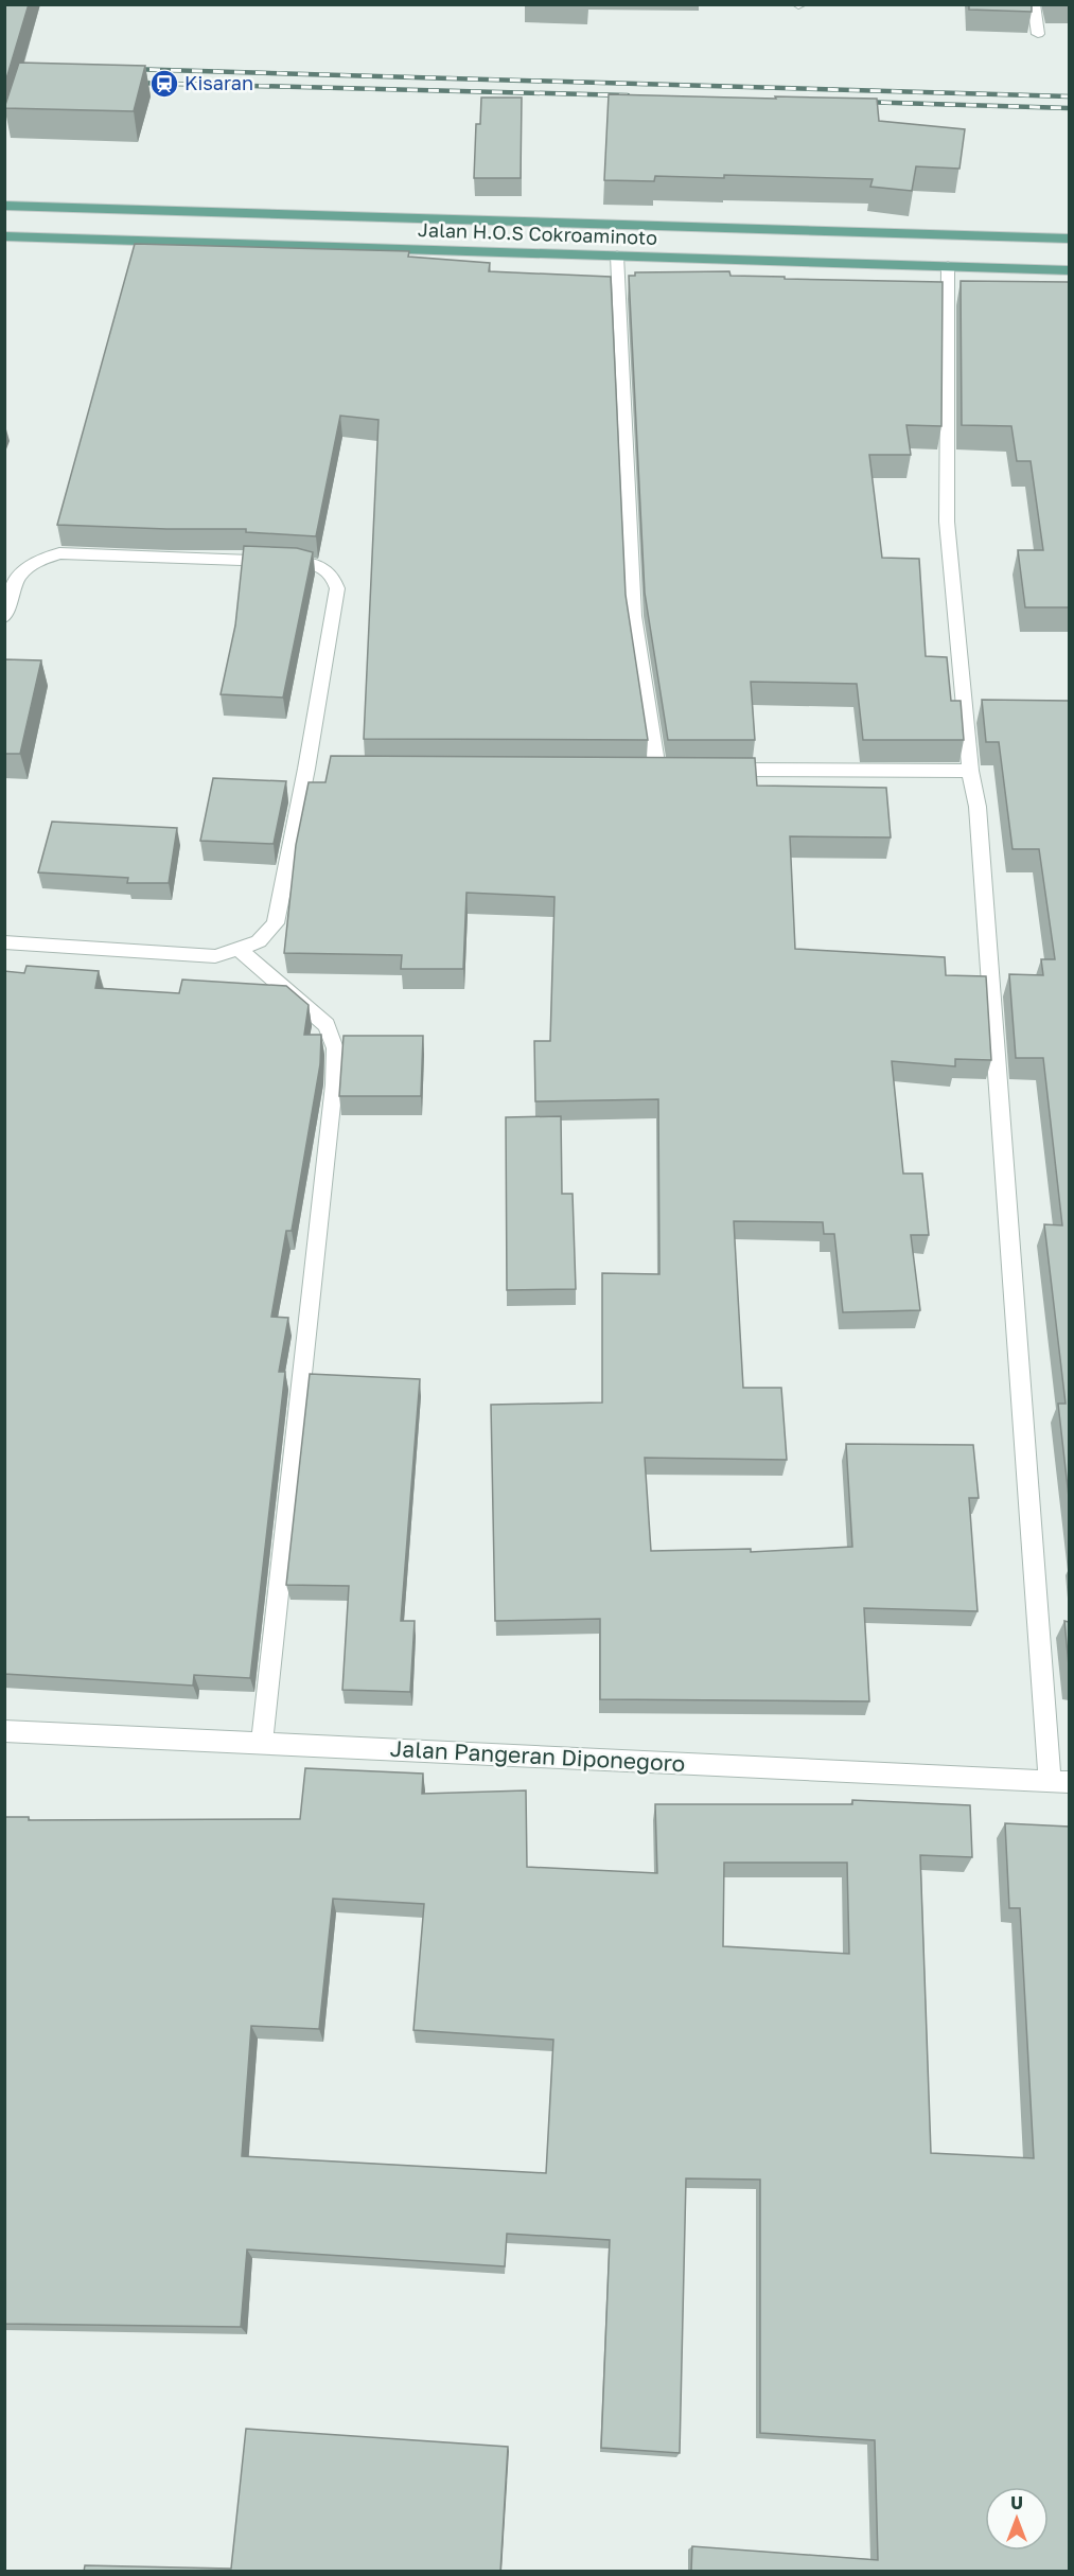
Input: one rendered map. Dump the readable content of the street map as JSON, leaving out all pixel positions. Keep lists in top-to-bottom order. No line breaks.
{"streets":{"main road":["Jalan H.O.S Cokroaminoto"],"street":["Jalan Pangeran Diponegoro"]},"places":{"station":["Kisaran"]},"north":"top"}
